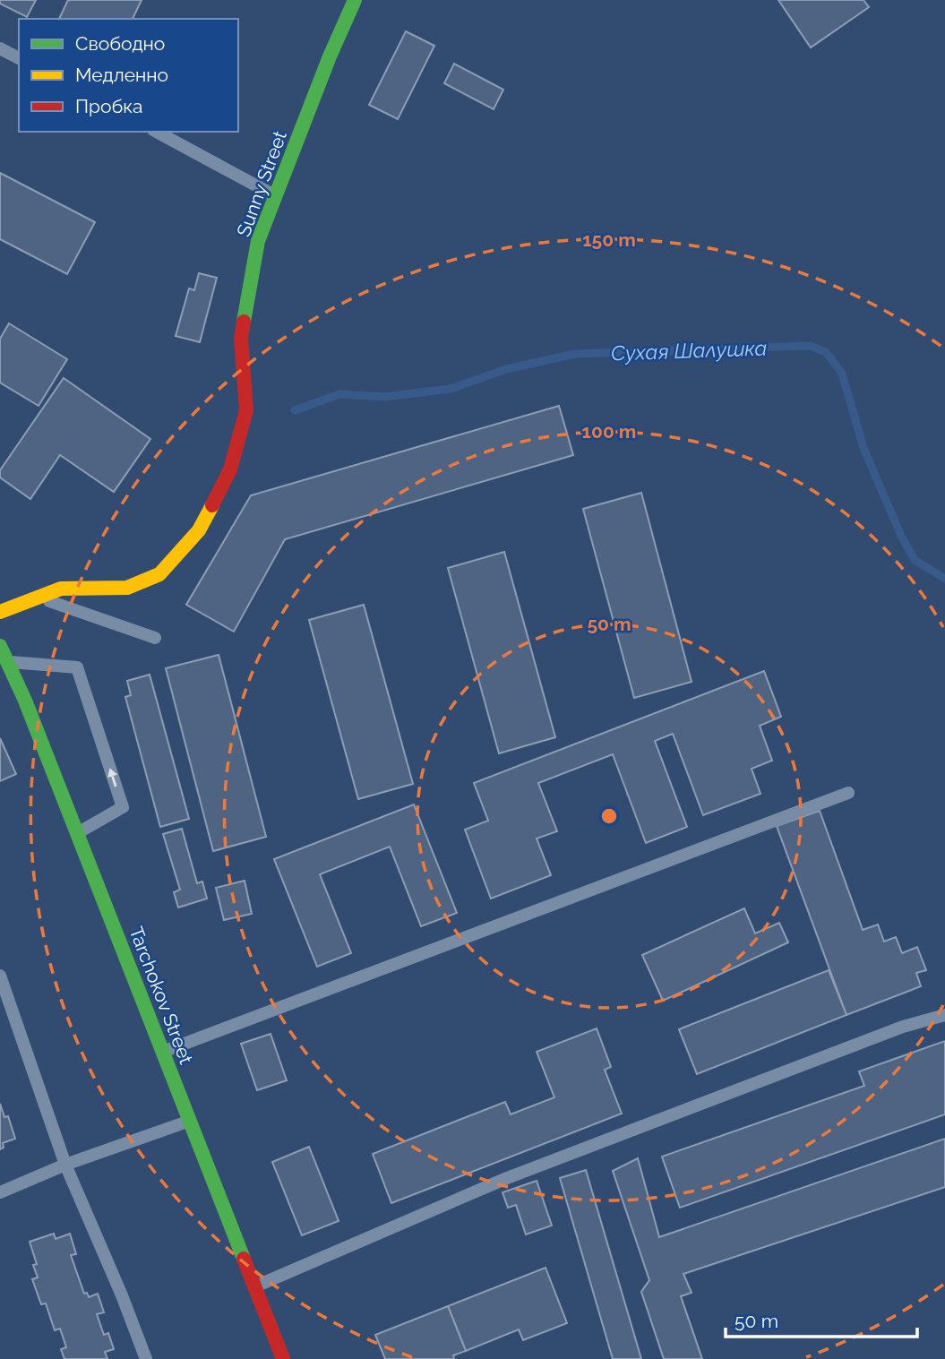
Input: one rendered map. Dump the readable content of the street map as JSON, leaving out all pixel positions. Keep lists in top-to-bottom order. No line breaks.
{"streets":{"street":["Sunny Street","Tarchokov Street"]},"water":["Сухая Шалушка"],"legend":["Свободно","Медленно","Пробка"],"scale_bar":"50 m","rings":["150 m","100 m","50 m"]}
